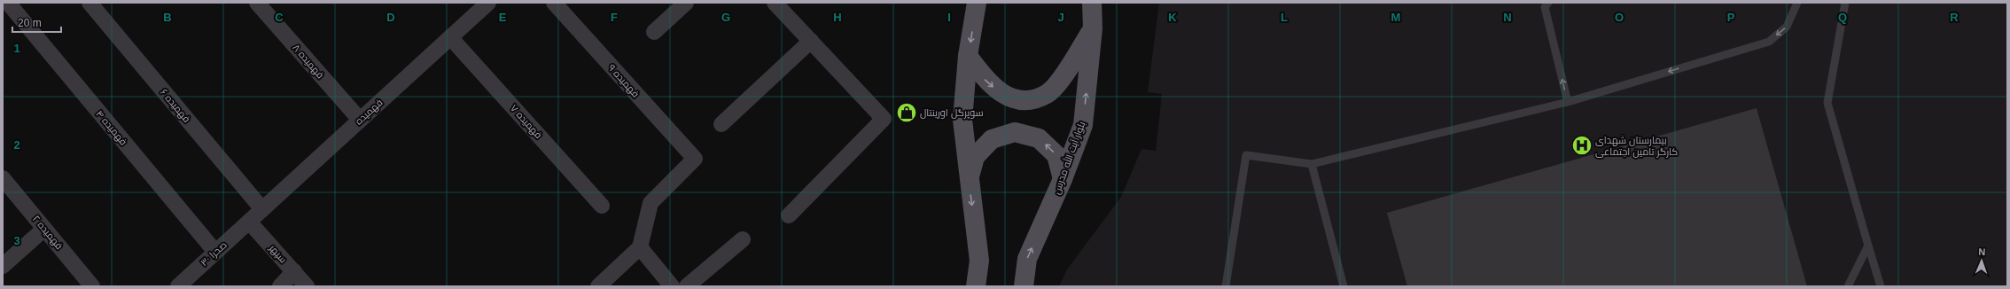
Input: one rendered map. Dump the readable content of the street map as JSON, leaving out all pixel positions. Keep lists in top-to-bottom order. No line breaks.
{"streets":{"main road":["بلوار آیت الله مدرس"],"street":["فهمیده ۸","فهمیده ۹","فهمیده ۶","فهمیده","فهمیده ۷","فهمیده ۴","فهمیده ۲","صحرا ۳۰","سپهر"]},"crossings":[["فهمیده ۸","فهمیده"],["فهمیده ۶","فهمیده"],["فهمیده","فهمیده ۷"],["فهمیده","صحرا ۳۰"],["فهمیده","سپهر"],["فهمیده ۴","صحرا ۳۰"],["صحرا ۳۰","سپهر"]],"places":{"shop":["سوپرگل اورینتال"],"hospital":["بیمارستان شهدای کارگر تامین اجتماعی"]},"scale_bar":"20 m","north":"top","grid":{"columns":["B","C","D","E","F","G","H","I","J","K","L","M","N","O","P","Q","R"],"rows":["1","2","3"]}}
